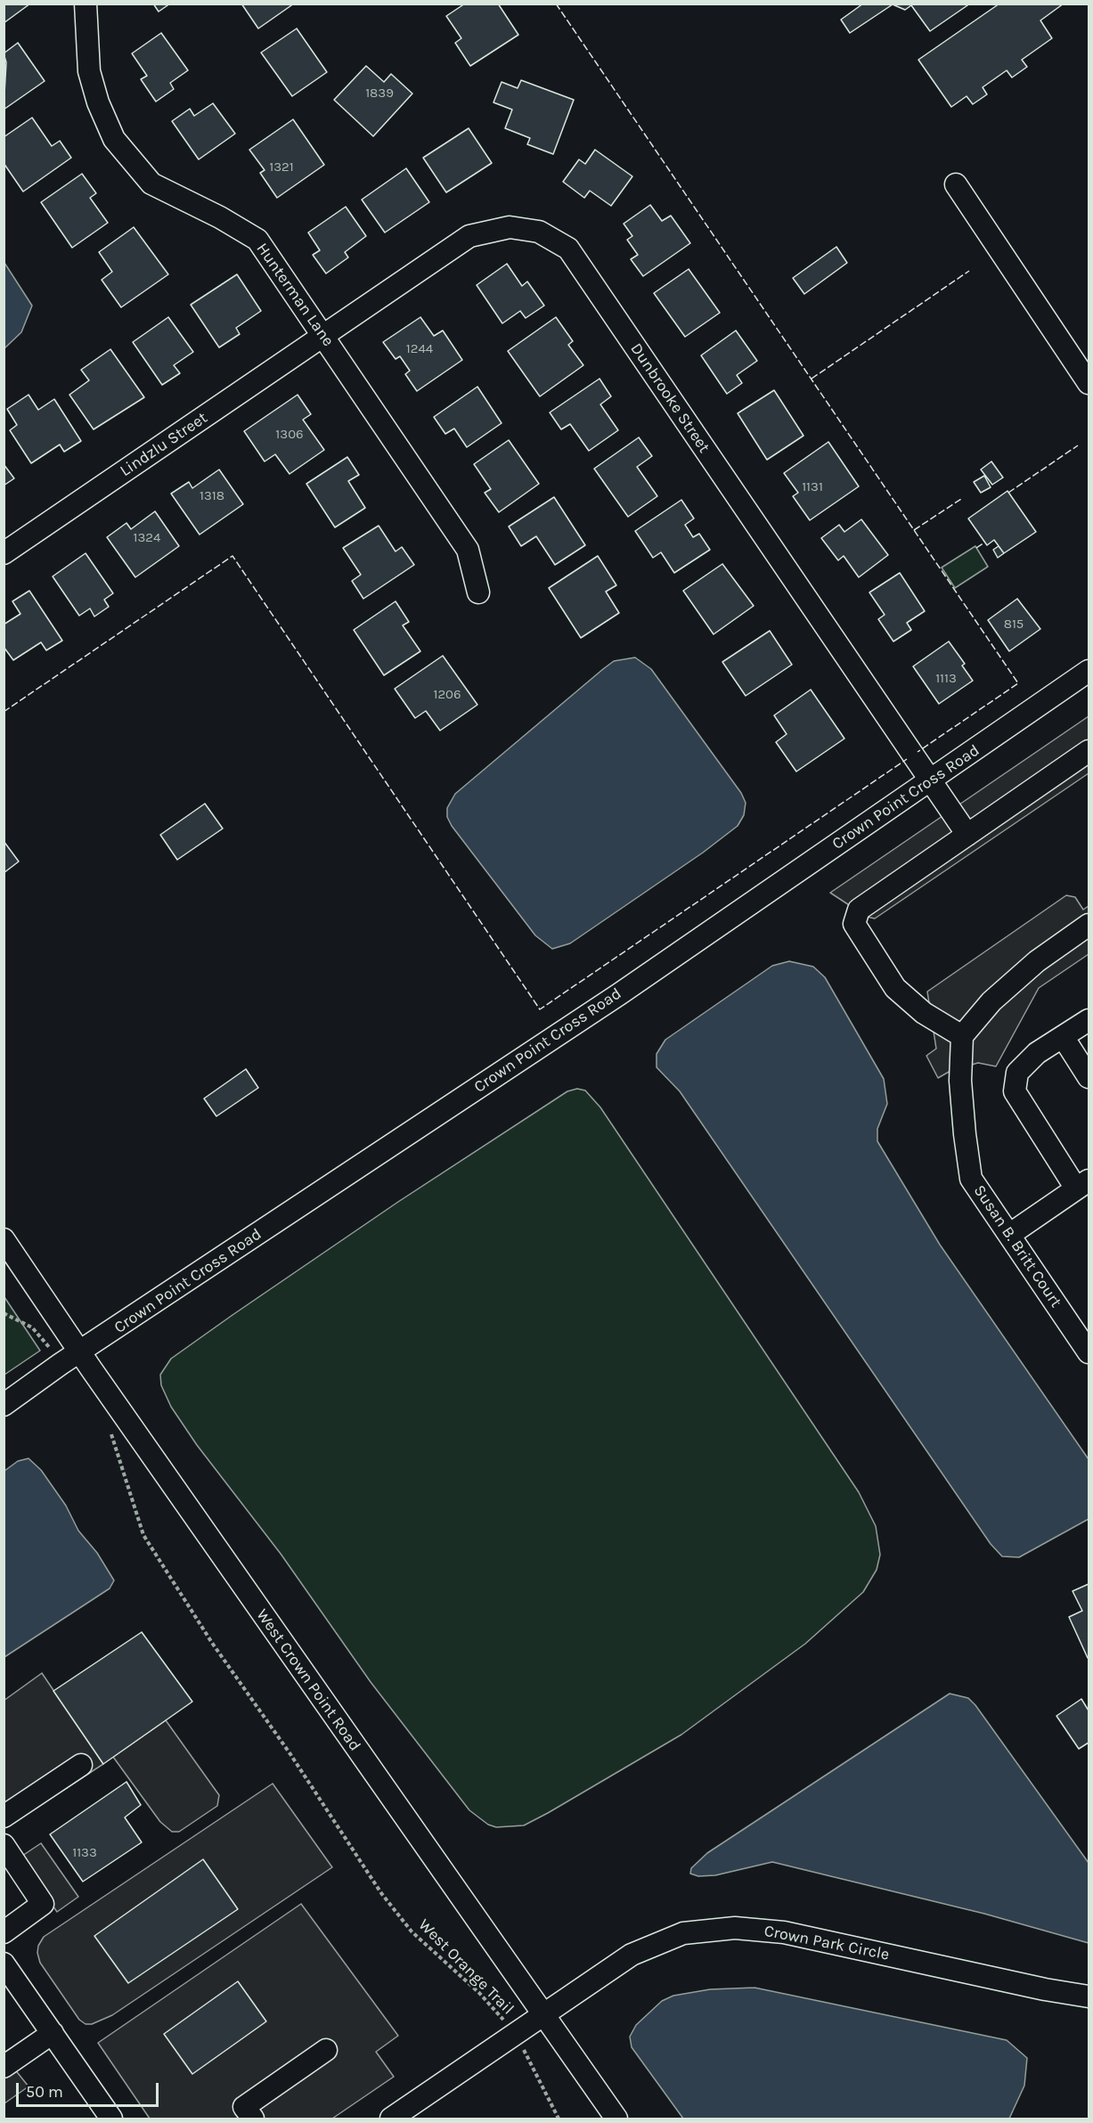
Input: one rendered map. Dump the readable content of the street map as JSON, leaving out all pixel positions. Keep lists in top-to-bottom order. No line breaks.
{"streets":{"street":["Hunterman Lane","Dunbrooke Street","Lindzlu Street","Crown Point Cross Road","Susan B. Britt Court","West Crown Point Road","Crown Park Circle"],"path":["West Orange Trail"]},"crossings":[["Hunterman Lane","Dunbrooke Street"],["Hunterman Lane","Lindzlu Street"],["Dunbrooke Street","Lindzlu Street"],["Dunbrooke Street","Crown Point Cross Road"],["Crown Point Cross Road","West Crown Point Road"],["West Crown Point Road","Crown Park Circle"],["Crown Park Circle","West Orange Trail"]],"house_numbers":["1839","1321","1244","1306","1131","1318","1324","815","1113","1206","1133"],"scale_bar":"50 m"}
